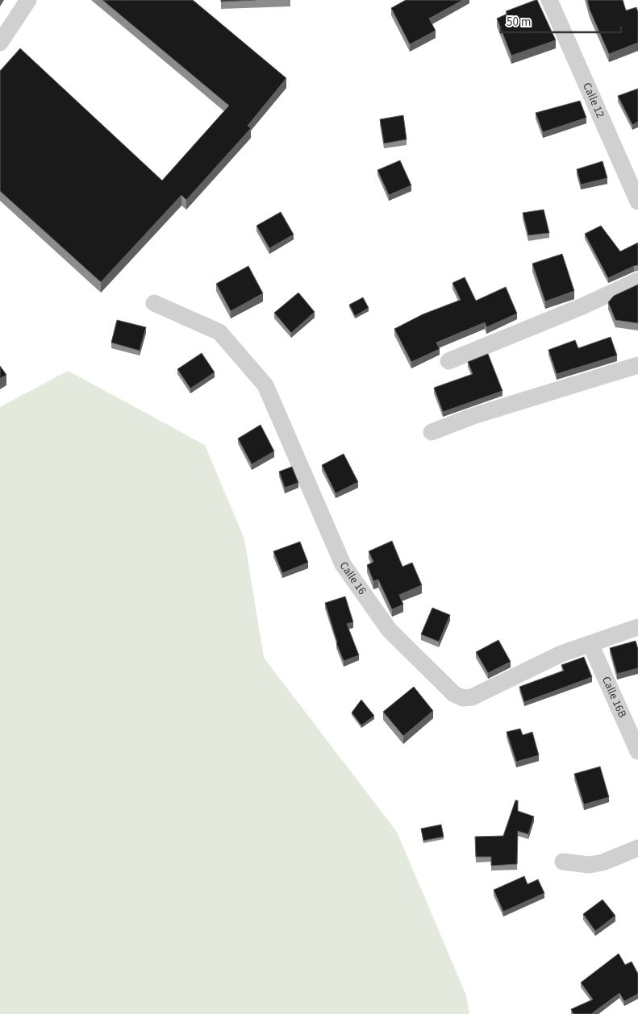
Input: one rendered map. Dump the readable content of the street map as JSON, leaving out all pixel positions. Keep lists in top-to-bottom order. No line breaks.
{"streets":{"street":["Calle 12","Calle 16","Calle 16B"]},"crossings":[["Calle 16","Calle 16B"]],"scale_bar":"50 m"}
